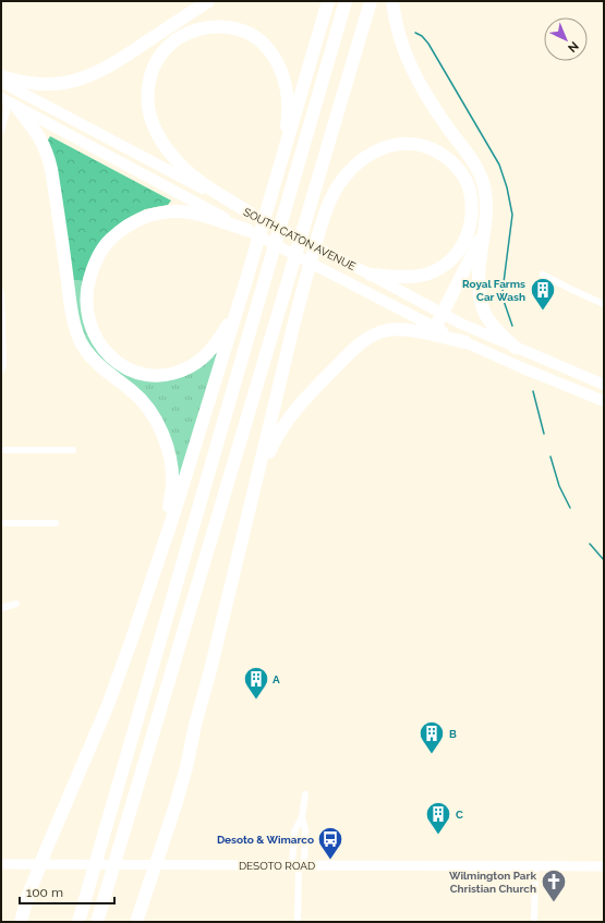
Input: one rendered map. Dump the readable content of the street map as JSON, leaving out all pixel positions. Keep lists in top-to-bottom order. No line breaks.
{"streets":{"main road":["SOUTH CATON AVENUE"],"street":["DESOTO ROAD"]},"places":{"building":["Royal Farms Car Wash","A","B","C"],"bus stop":["Desoto & Wimarco"],"church":["Wilmington Park Christian Church"]},"scale_bar":"100 m","north":"bottom right"}
